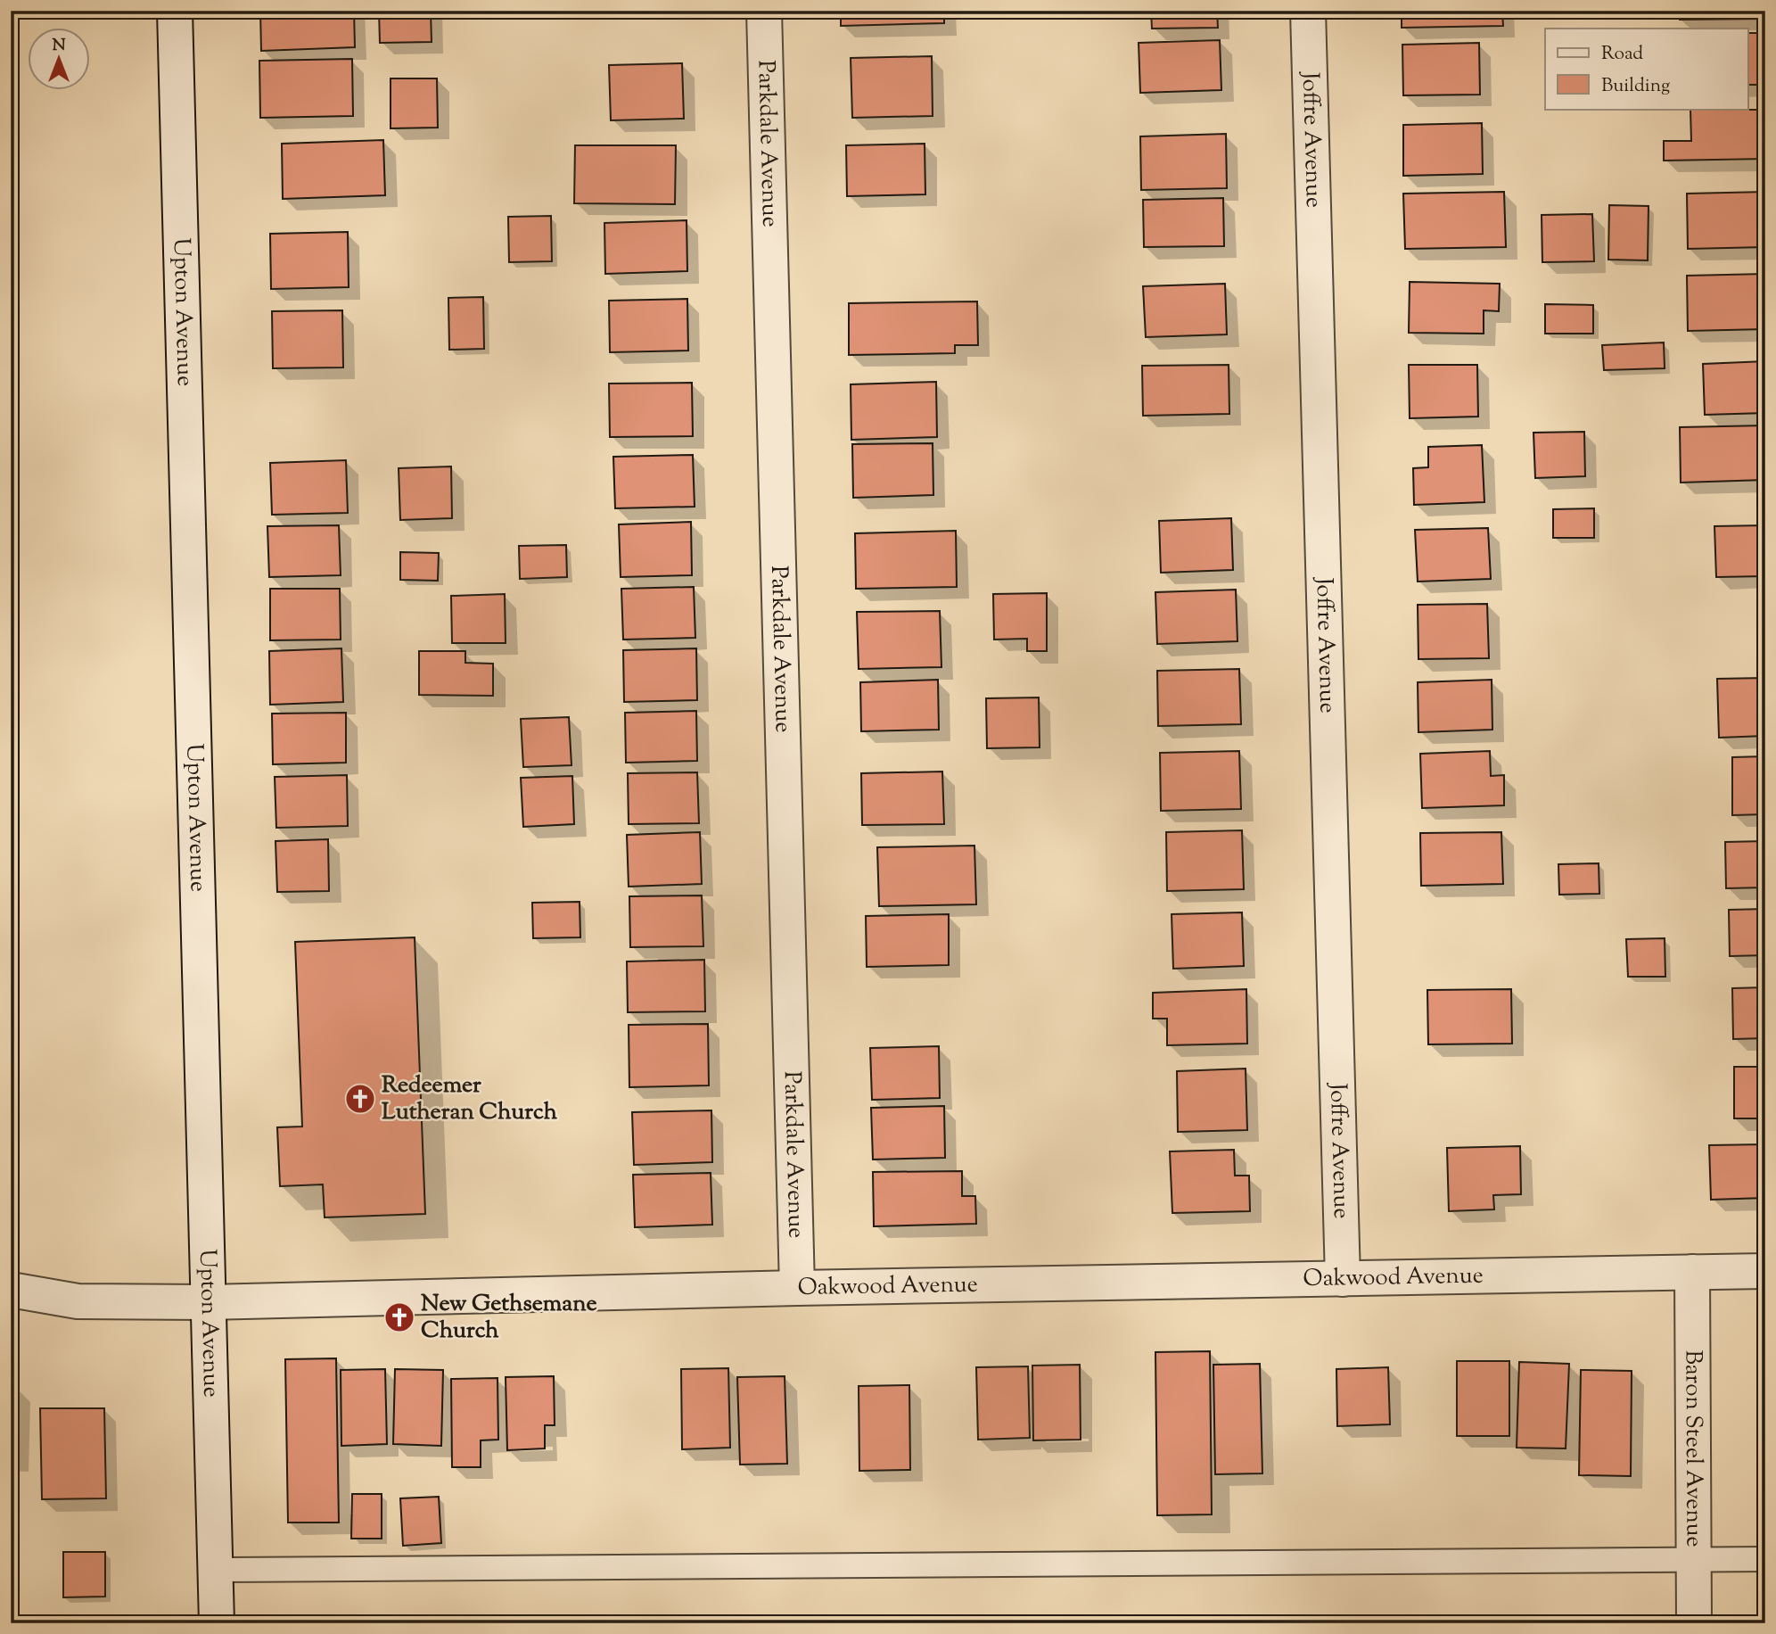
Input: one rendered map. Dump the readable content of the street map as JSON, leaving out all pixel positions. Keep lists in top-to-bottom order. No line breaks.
{"streets":{"street":["Joffre Avenue","Parkdale Avenue","Upton Avenue","Oakwood Avenue","Baron Steel Avenue"]},"crossings":[["Joffre Avenue","Oakwood Avenue"],["Parkdale Avenue","Oakwood Avenue"],["Upton Avenue","Oakwood Avenue"],["Oakwood Avenue","Baron Steel Avenue"]],"places":{"church":["Redeemer Lutheran Church","New Gethsemane Church"]},"legend":["Road","Building"],"north":"top"}
